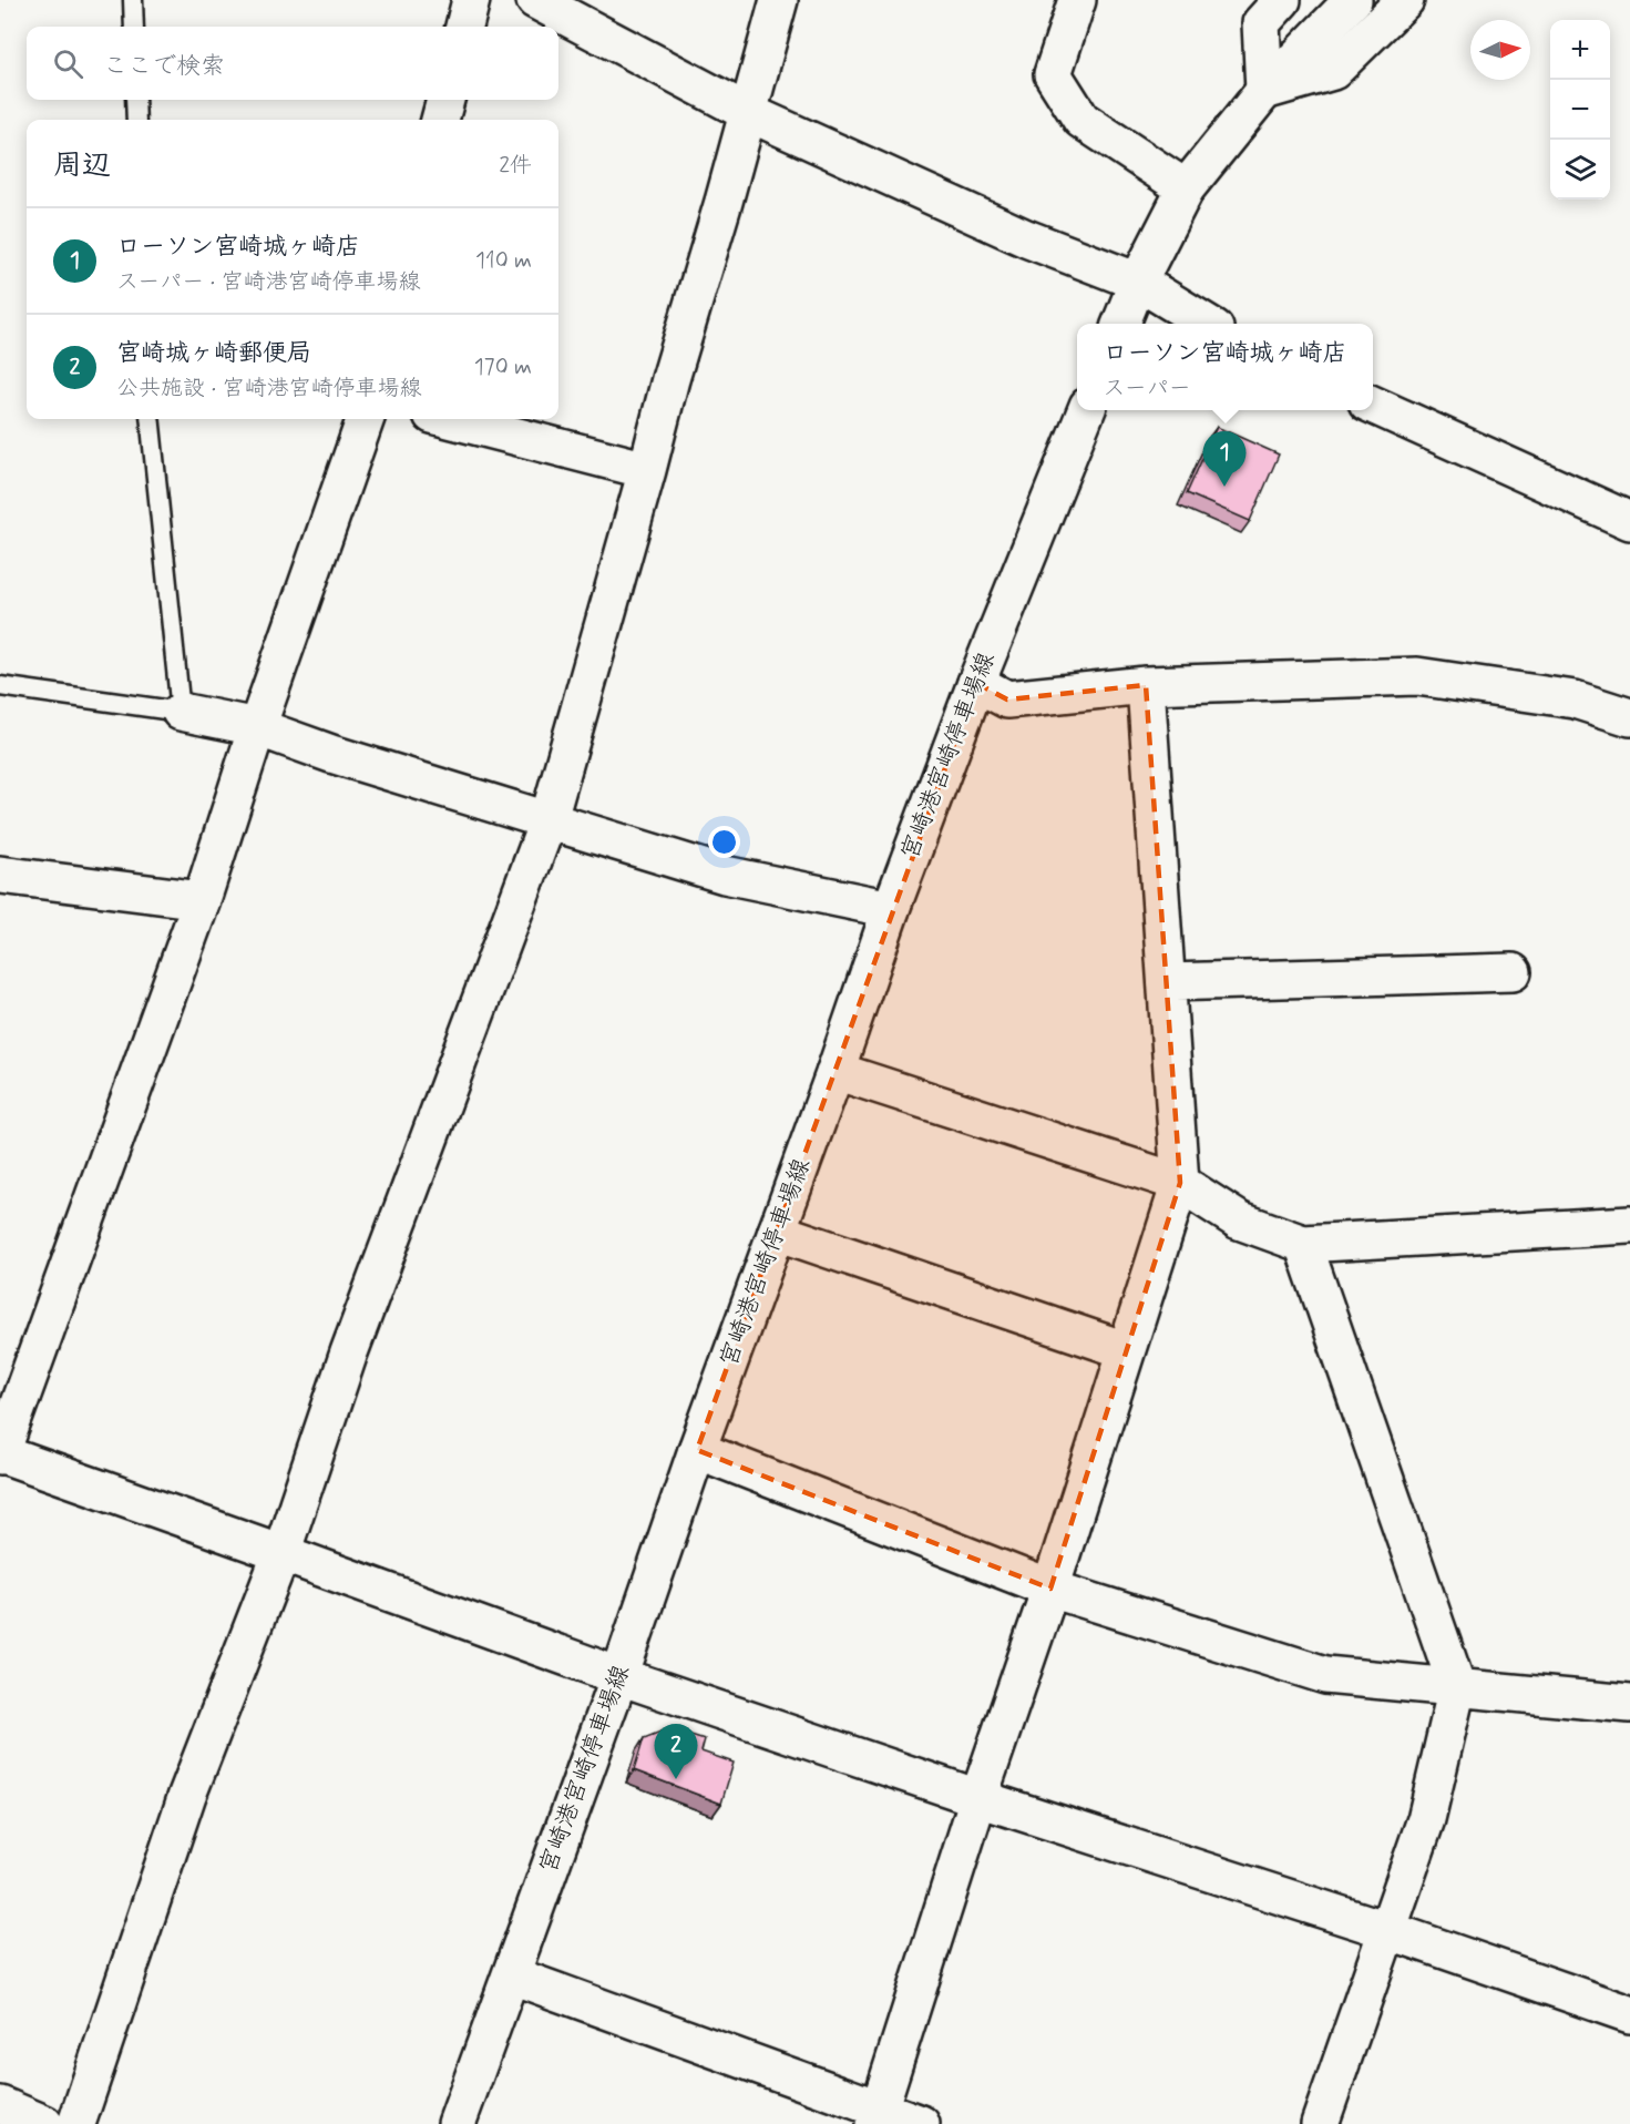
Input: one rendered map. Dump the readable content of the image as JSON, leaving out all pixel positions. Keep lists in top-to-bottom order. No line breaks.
{"streets":{"street":["宮崎港宮崎停車場線"]},"north":"right","page":{"map_buttons":["+","−"],"search":"ここで検索","heading":["周辺","2件"],"list":[{"mark":"1","name":"ローソン宮崎城ヶ崎店","note":"スーパー · 宮崎港宮崎停車場線","value":"110 m"},{"mark":"2","name":"宮崎城ヶ崎郵便局","note":"公共施設 · 宮崎港宮崎停車場線","value":"170 m"}],"popup":["ローソン宮崎城ヶ崎店","スーパー"],"pins":["1","2"]}}
